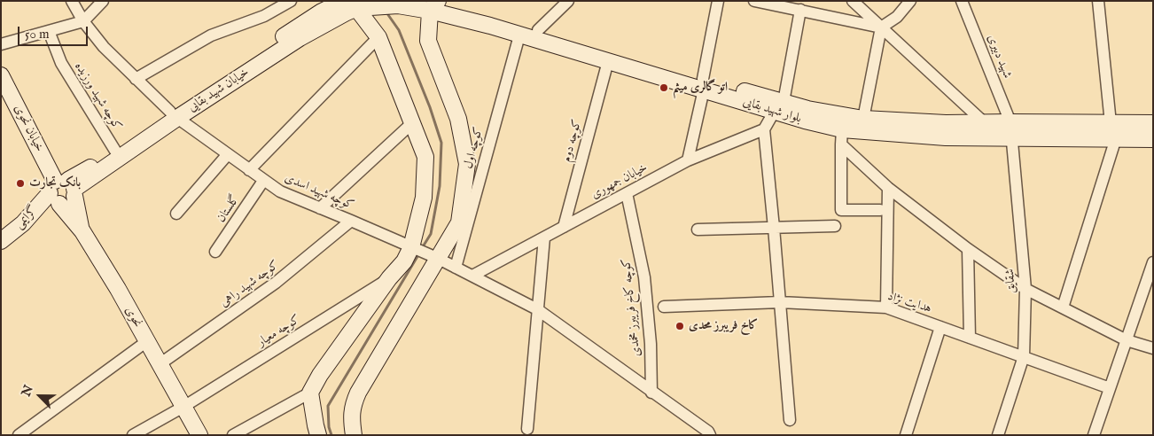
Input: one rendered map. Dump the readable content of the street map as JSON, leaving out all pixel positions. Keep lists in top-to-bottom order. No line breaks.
{"streets":{"main road":["خیابان شهید بقایی","بلوار شهید بقایی","خیابان نحوی","گرایمی","نحوی"],"street":["شهید دبیری","کوچه شهید ورزیده","کوچه دوم","کوچه اول","خیابان جمهوری","کوچه شهید اسدی","گلستان","شقایق","کوچه شهید راهی","هدایت نژاد","کوچه کاخ فریبرز مخمدی","کوچه معیار"]},"crossings":[["شهید دبیری","بلوار شهید بقایی"],["شهید دبیری","شقایق"],["خیابان شهید بقایی","کوچه شهید ورزیده"],["خیابان شهید بقایی","بلوار شهید بقایی"],["خیابان شهید بقایی","خیابان نحوی"],["خیابان شهید بقایی","کوچه شهید اسدی"],["خیابان شهید بقایی","گرایمی"],["خیابان شهید بقایی","نحوی"],["بلوار شهید بقایی","کوچه دوم"],["بلوار شهید بقایی","کوچه اول"],["بلوار شهید بقایی","شقایق"],["خیابان نحوی","گرایمی"],["خیابان نحوی","نحوی"],["کوچه دوم","خیابان جمهوری"],["کوچه اول","کوچه شهید اسدی"],["خیابان جمهوری","کوچه شهید اسدی"],["خیابان جمهوری","کوچه کاخ فریبرز مخمدی"],["کوچه شهید اسدی","گلستان"],["کوچه شهید اسدی","کوچه شهید راهی"],["کوچه شهید اسدی","کوچه کاخ فریبرز مخمدی"],["گرایمی","نحوی"],["شقایق","هدایت نژاد"],["کوچه شهید راهی","نحوی"],["نحوی","کوچه معیار"]],"places":["اتو گالری میثم","بانک تجارت","کاخ فریبرز محدی"],"scale_bar":"50 m","north":"top left"}
